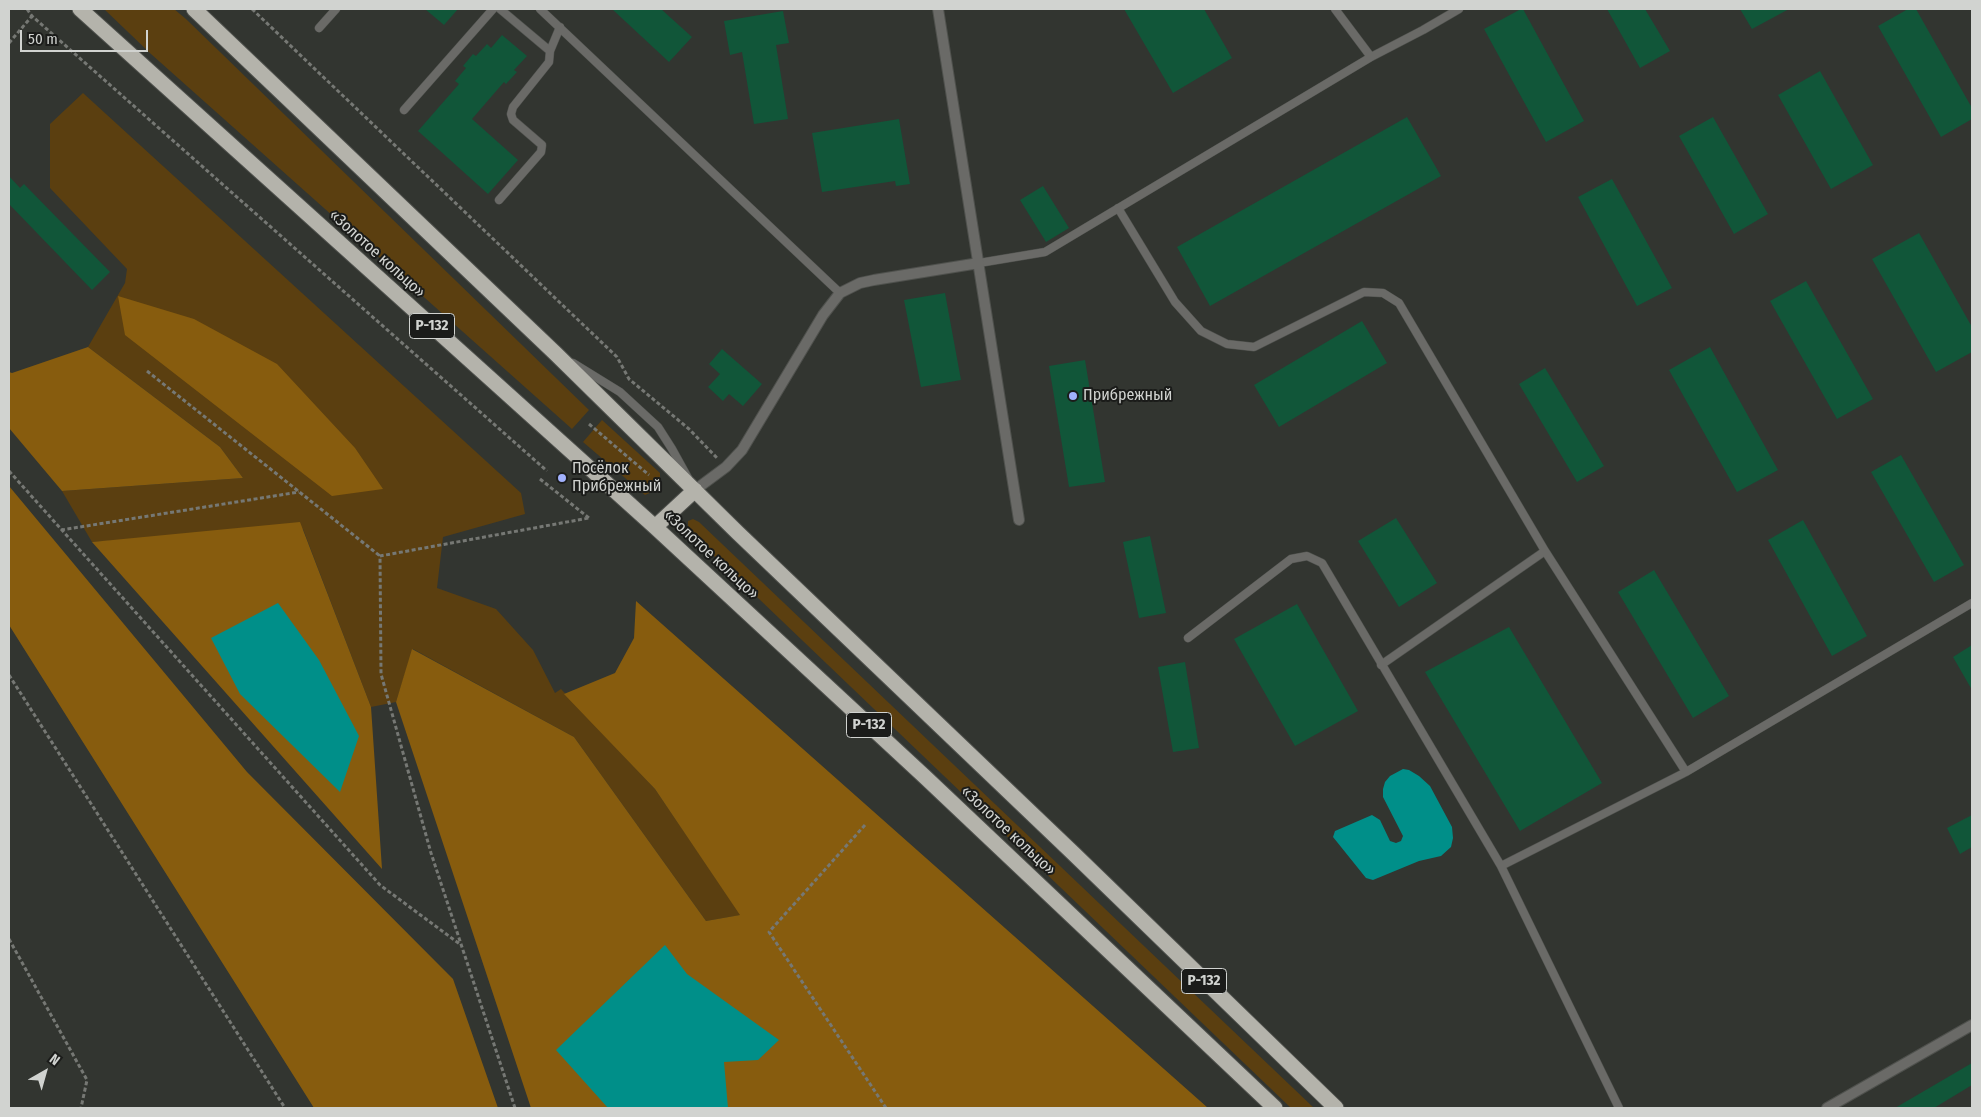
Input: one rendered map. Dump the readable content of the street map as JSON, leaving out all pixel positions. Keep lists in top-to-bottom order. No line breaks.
{"streets":{"highway":["«Золотое кольцо»","Р-132"]},"places":["Прибрежный","Посёлок Прибрежный"],"scale_bar":"50 m","north":"top right"}
